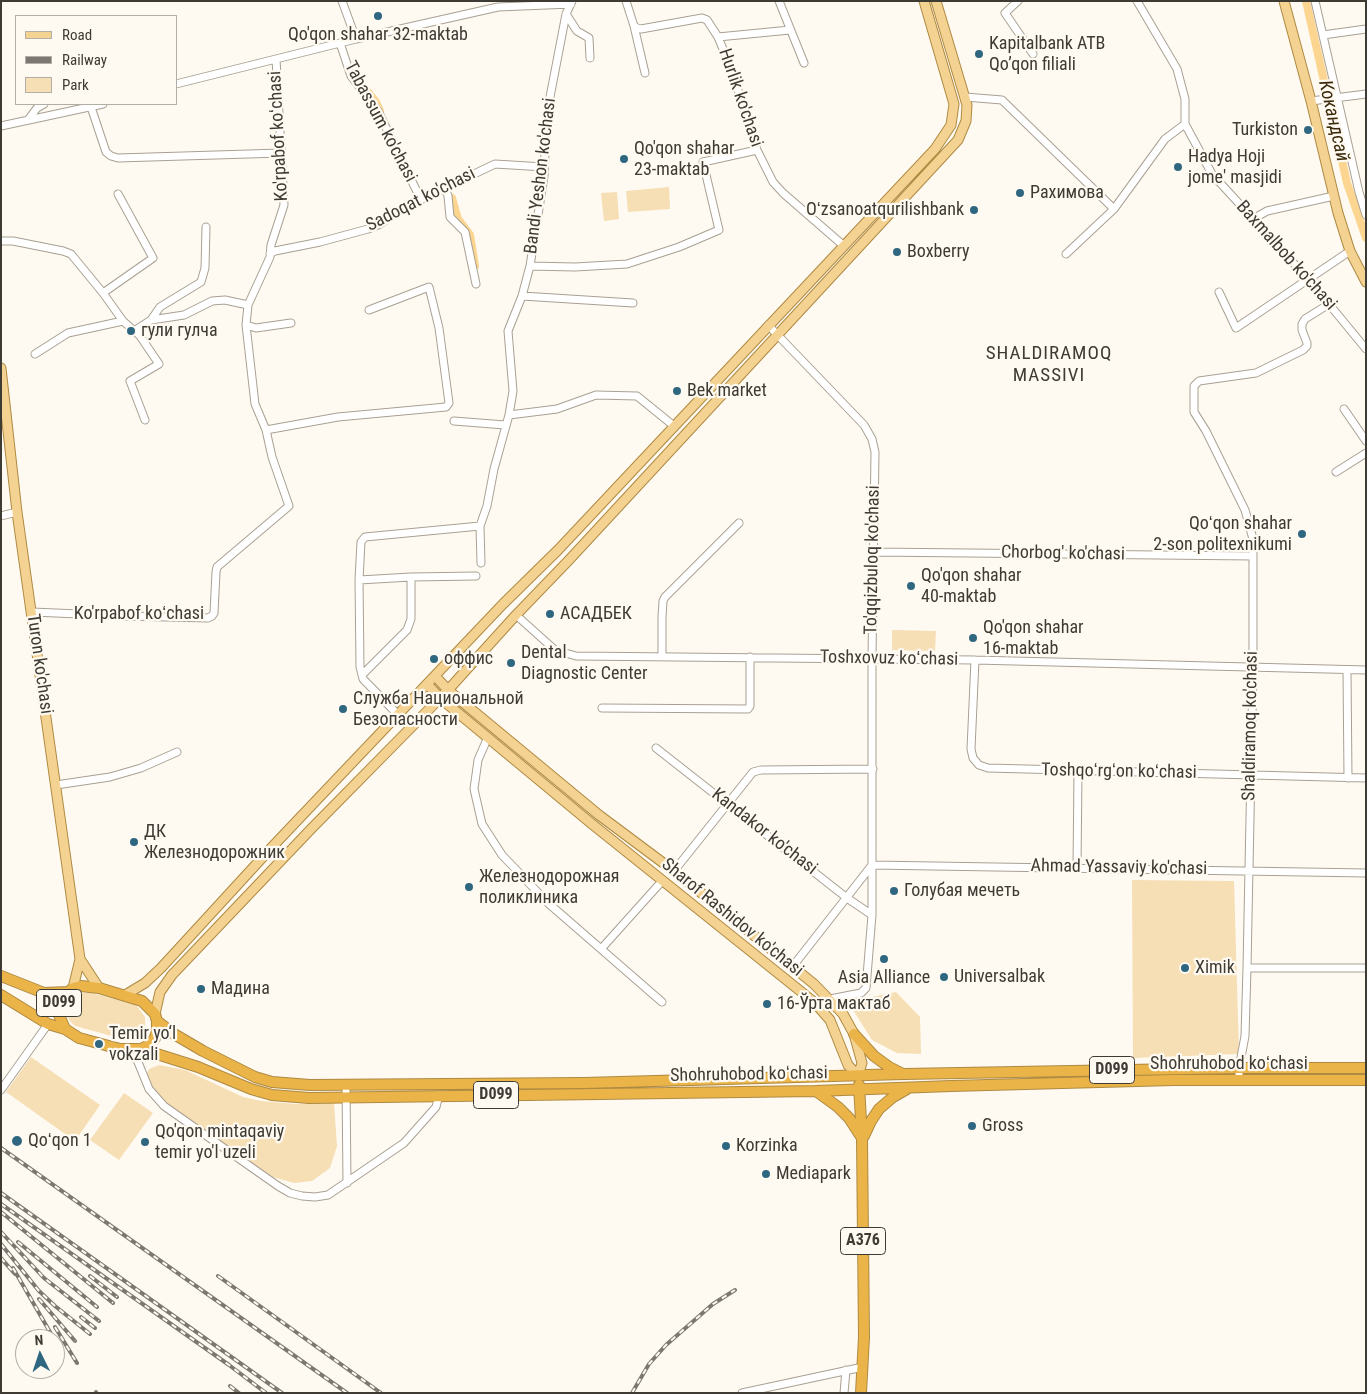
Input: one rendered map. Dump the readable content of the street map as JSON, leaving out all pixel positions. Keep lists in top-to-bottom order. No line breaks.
{"streets":{"highway":["D099","Shohruhobod koʻchasi","A376"],"main road":["Turon ko'chasi","Sharof Rashidov ko'chasi"],"street":["Hurlik ko'chasi","Tabassum ko'chasi","Ko'rpabof koʻchasi","Bandi Yeshon ko'chasi","Sadoqat ko'chasi","Baxmalbob ko'chasi","Chorbog' ko'chasi","To'qqizbuloq ko'chasi","Toshxovuz koʻchasi","Shaldiramoq ko'chasi","Toshqoʻrgʻon koʻchasi","Kandakor ko'chasi","Ahmad Yassaviy ko'chasi"]},"crossings":[["Tabassum ko'chasi","Sadoqat ko'chasi"],["Ko'rpabof koʻchasi","Sadoqat ko'chasi"],["Ko'rpabof koʻchasi","Turon ko'chasi"],["Bandi Yeshon ko'chasi","Sadoqat ko'chasi"],["Baxmalbob ko'chasi","Shaldiramoq ko'chasi"],["Chorbog' ko'chasi","To'qqizbuloq ko'chasi"],["Chorbog' ko'chasi","Shaldiramoq ko'chasi"],["To'qqizbuloq ko'chasi","Toshxovuz koʻchasi"],["To'qqizbuloq ko'chasi","Kandakor ko'chasi"],["To'qqizbuloq ko'chasi","Ahmad Yassaviy ko'chasi"],["To'qqizbuloq ko'chasi","Sharof Rashidov ko'chasi"],["Toshxovuz koʻchasi","Shaldiramoq ko'chasi"],["Toshxovuz koʻchasi","Toshqoʻrgʻon koʻchasi"],["Turon ko'chasi","D099"],["Shaldiramoq ko'chasi","Toshqoʻrgʻon koʻchasi"],["Shaldiramoq ko'chasi","Ahmad Yassaviy ko'chasi"],["Shaldiramoq ko'chasi","Shohruhobod koʻchasi"],["Sharof Rashidov ko'chasi","Shohruhobod koʻchasi"],["D099","Shohruhobod koʻchasi"],["Shohruhobod koʻchasi","A376"]],"districts":["SHALDIRAMOQ MASSIVI"],"water":["Кокандсай"],"places":["Qo'qon shahar 32-maktab","Kapitalbank ATB Qo’qon filiali","Turkiston","Qo'qon shahar 23-maktab","Hadya Hoji jome' masjidi","Рахимова","Oʻzsanoatqurilishbank","Boxberry","гули гулча","Bek market","Qoʻqon shahar 2-son politexnikumi","Qo'qon shahar 40-maktab","АСАДБЕК","Qo'qon shahar 16-maktab","оффис","Dental Diagnostic Center","Служба Национальной Безопасности","ДК Железнодорожник","Железнодорожная поликлиника","Голубая мечеть","Asia Alliance","Ximik","Universalbak","Мадина","16-Ўрта мактаб","Temir yo‘l vokzali","Gross","Qoʻqon 1","Qo'qon mintaqaviy temir yo'l uzeli","Korzinka","Mediapark"],"legend":["Road","Railway","Park"],"north":"top"}
